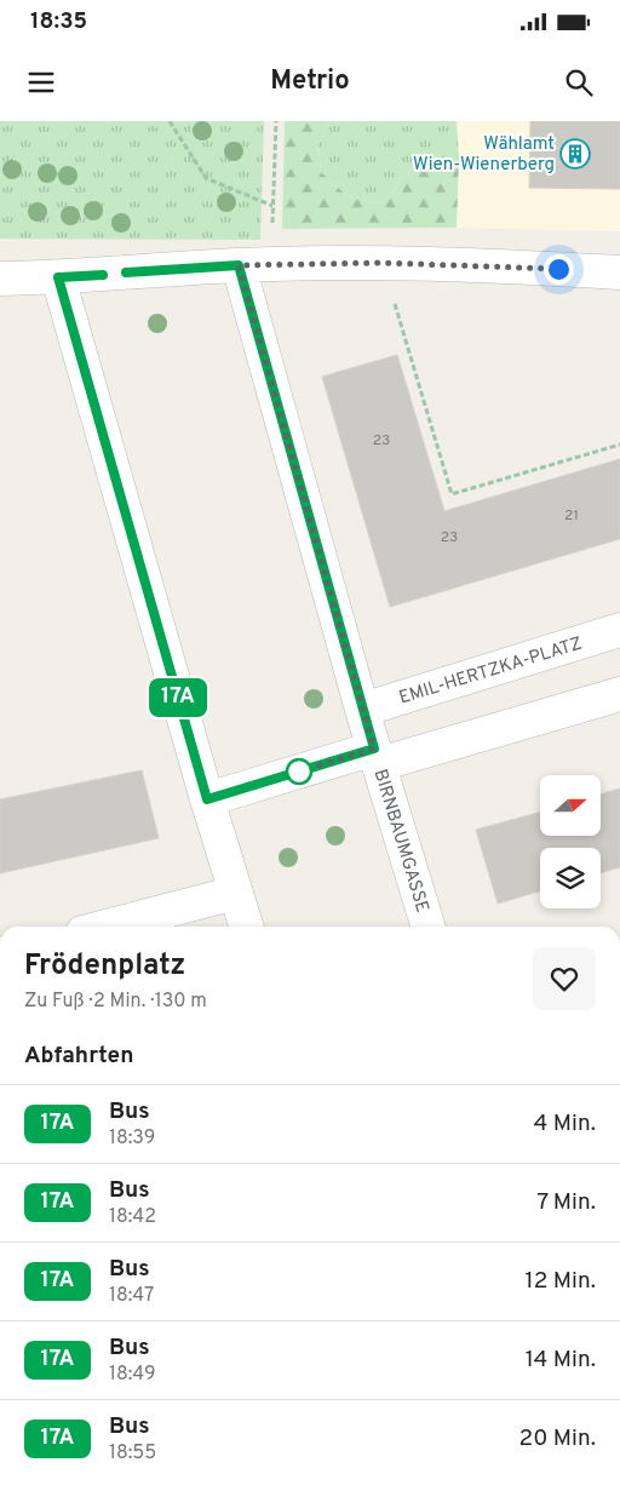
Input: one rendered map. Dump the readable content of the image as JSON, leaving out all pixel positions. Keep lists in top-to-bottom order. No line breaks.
{"streets":{"street":["EMIL-HERTZKA-PLATZ","BIRNBAUMGASSE"]},"crossings":[["EMIL-HERTZKA-PLATZ","BIRNBAUMGASSE"]],"places":{"building":["Wählamt Wien-Wienerberg"]},"lines":["bus line 17A"],"house_numbers":["23","21","23"],"north":"right","page":{"status":"18:35","header":"Metrio","on_map":"17A","heading":[["Frödenplatz","Zu Fuß · 2 Min. · 130 m"],"Abfahrten"],"list":[{"mark":"17A","name":"Bus","note":"18:39","value":"4 Min."},{"mark":"17A","name":"Bus","note":"18:42","value":"7 Min."},{"mark":"17A","name":"Bus","note":"18:47","value":"12 Min."},{"mark":"17A","name":"Bus","note":"18:49","value":"14 Min."},{"mark":"17A","name":"Bus","note":"18:55","value":"20 Min."}]}}
